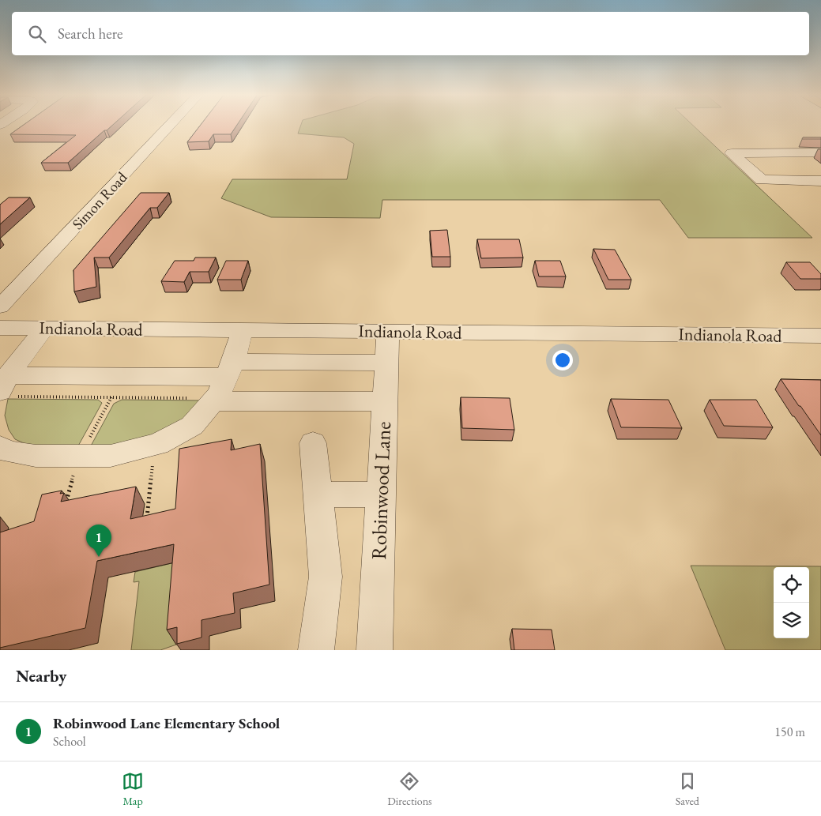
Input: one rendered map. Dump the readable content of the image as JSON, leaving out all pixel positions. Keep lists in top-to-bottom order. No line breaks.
{"streets":{"street":["Simon Road","Indianola Road","Robinwood Lane"]},"crossings":[["Indianola Road","Robinwood Lane"]],"page":{"search":"Search here","pins":"1","heading":"Nearby","list":[{"mark":"1","name":"Robinwood Lane Elementary School","note":"School","value":"150 m"}],"nav":["Map","Directions","Saved"]}}
